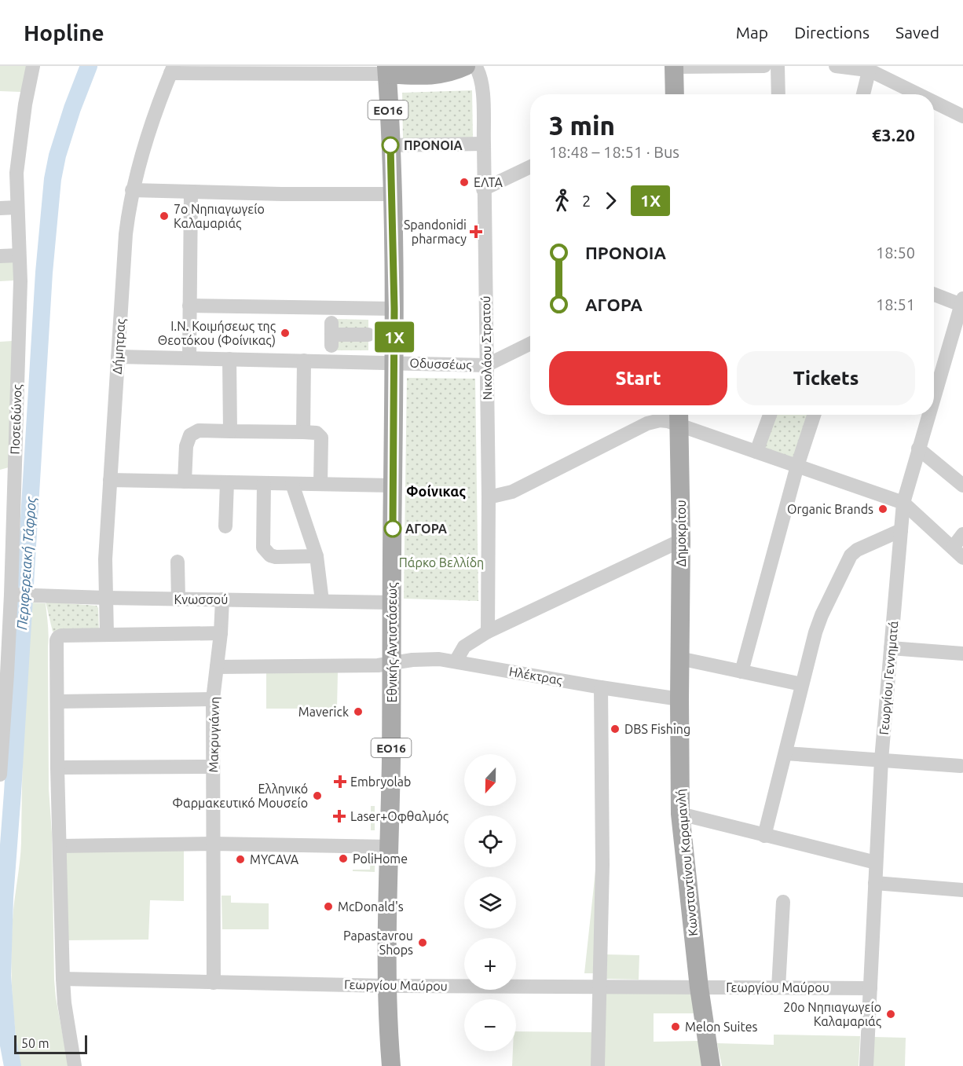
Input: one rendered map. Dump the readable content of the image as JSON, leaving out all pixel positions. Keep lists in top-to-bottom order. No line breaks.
{"streets":{"main road":["ΕΟ16","Δημοκρίτου","Εθνικής Αντιστάσεως","Κωνσταντίνου Καραμανλή"],"street":["Δήμητρας","Νικολάου Στρατού","Οδυσσέως","Ποσειδώνος","Κνωσσού","Ηλέκτρας","Γεωργίου Γεννηματά","Μακρυγιάννη","Γεωργίου Μαύρου"]},"crossings":[["Δήμητρας","Οδυσσέως"],["Δήμητρας","Κνωσσού"],["Νικολάου Στρατού","Οδυσσέως"],["Οδυσσέως","Εθνικής Αντιστάσεως"],["Ποσειδώνος","Κνωσσού"],["Δημοκρίτου","Κωνσταντίνου Καραμανλή"],["Κνωσσού","Εθνικής Αντιστάσεως"],["Κνωσσού","Μακρυγιάννη"],["Εθνικής Αντιστάσεως","Ηλέκτρας"],["Εθνικής Αντιστάσεως","Γεωργίου Μαύρου"],["Ηλέκτρας","Μακρυγιάννη"],["Ηλέκτρας","Κωνσταντίνου Καραμανλή"],["Γεωργίου Γεννηματά","Γεωργίου Μαύρου"],["Μακρυγιάννη","Γεωργίου Μαύρου"],["Κωνσταντίνου Καραμανλή","Γεωργίου Μαύρου"]],"districts":["Φοίνικας"],"water":["Περιφερειακή Τάφρος"],"parks":["Πάρκο Βελλίδη"],"places":{"other":["ΠΡΟΝΟΙΑ","ΕΛΤΑ","7ο Νηπιαγωγείο Καλαμαριάς","Ι.Ν. Κοιμήσεως της Θεοτόκου (Φοίνικας)","Organic Brands","ΑΓΟΡΑ","Maverick","DBS Fishing","Ελληνικό Φαρμακευτικό Μουσείο","PoliHome","MYCAVA","McDonald's","Papastavrou Shops","20ο Νηπιαγωγείο Καλαμαριάς","Melon Suites"],"health":["Spandonidi pharmacy","Embryolab","Laser+Οφθαλμός"]},"lines":["bus line 1Χ"],"scale_bar":"50 m","north":"bottom","page":{"header":"Hopline","nav":["Map","Directions","Saved"],"on_map":"1Χ","heading":["3 min","18:48 – 18:51 · Bus","€3.20"],"legs":["2","1Χ"],"list":[{"name":"ΠΡΟΝΟΙΑ","value":"18:50"},{"name":"ΑΓΟΡΑ","value":"18:51"}],"buttons":["Start","Tickets"],"map_buttons":["+","−"],"scale":"50 m"}}
